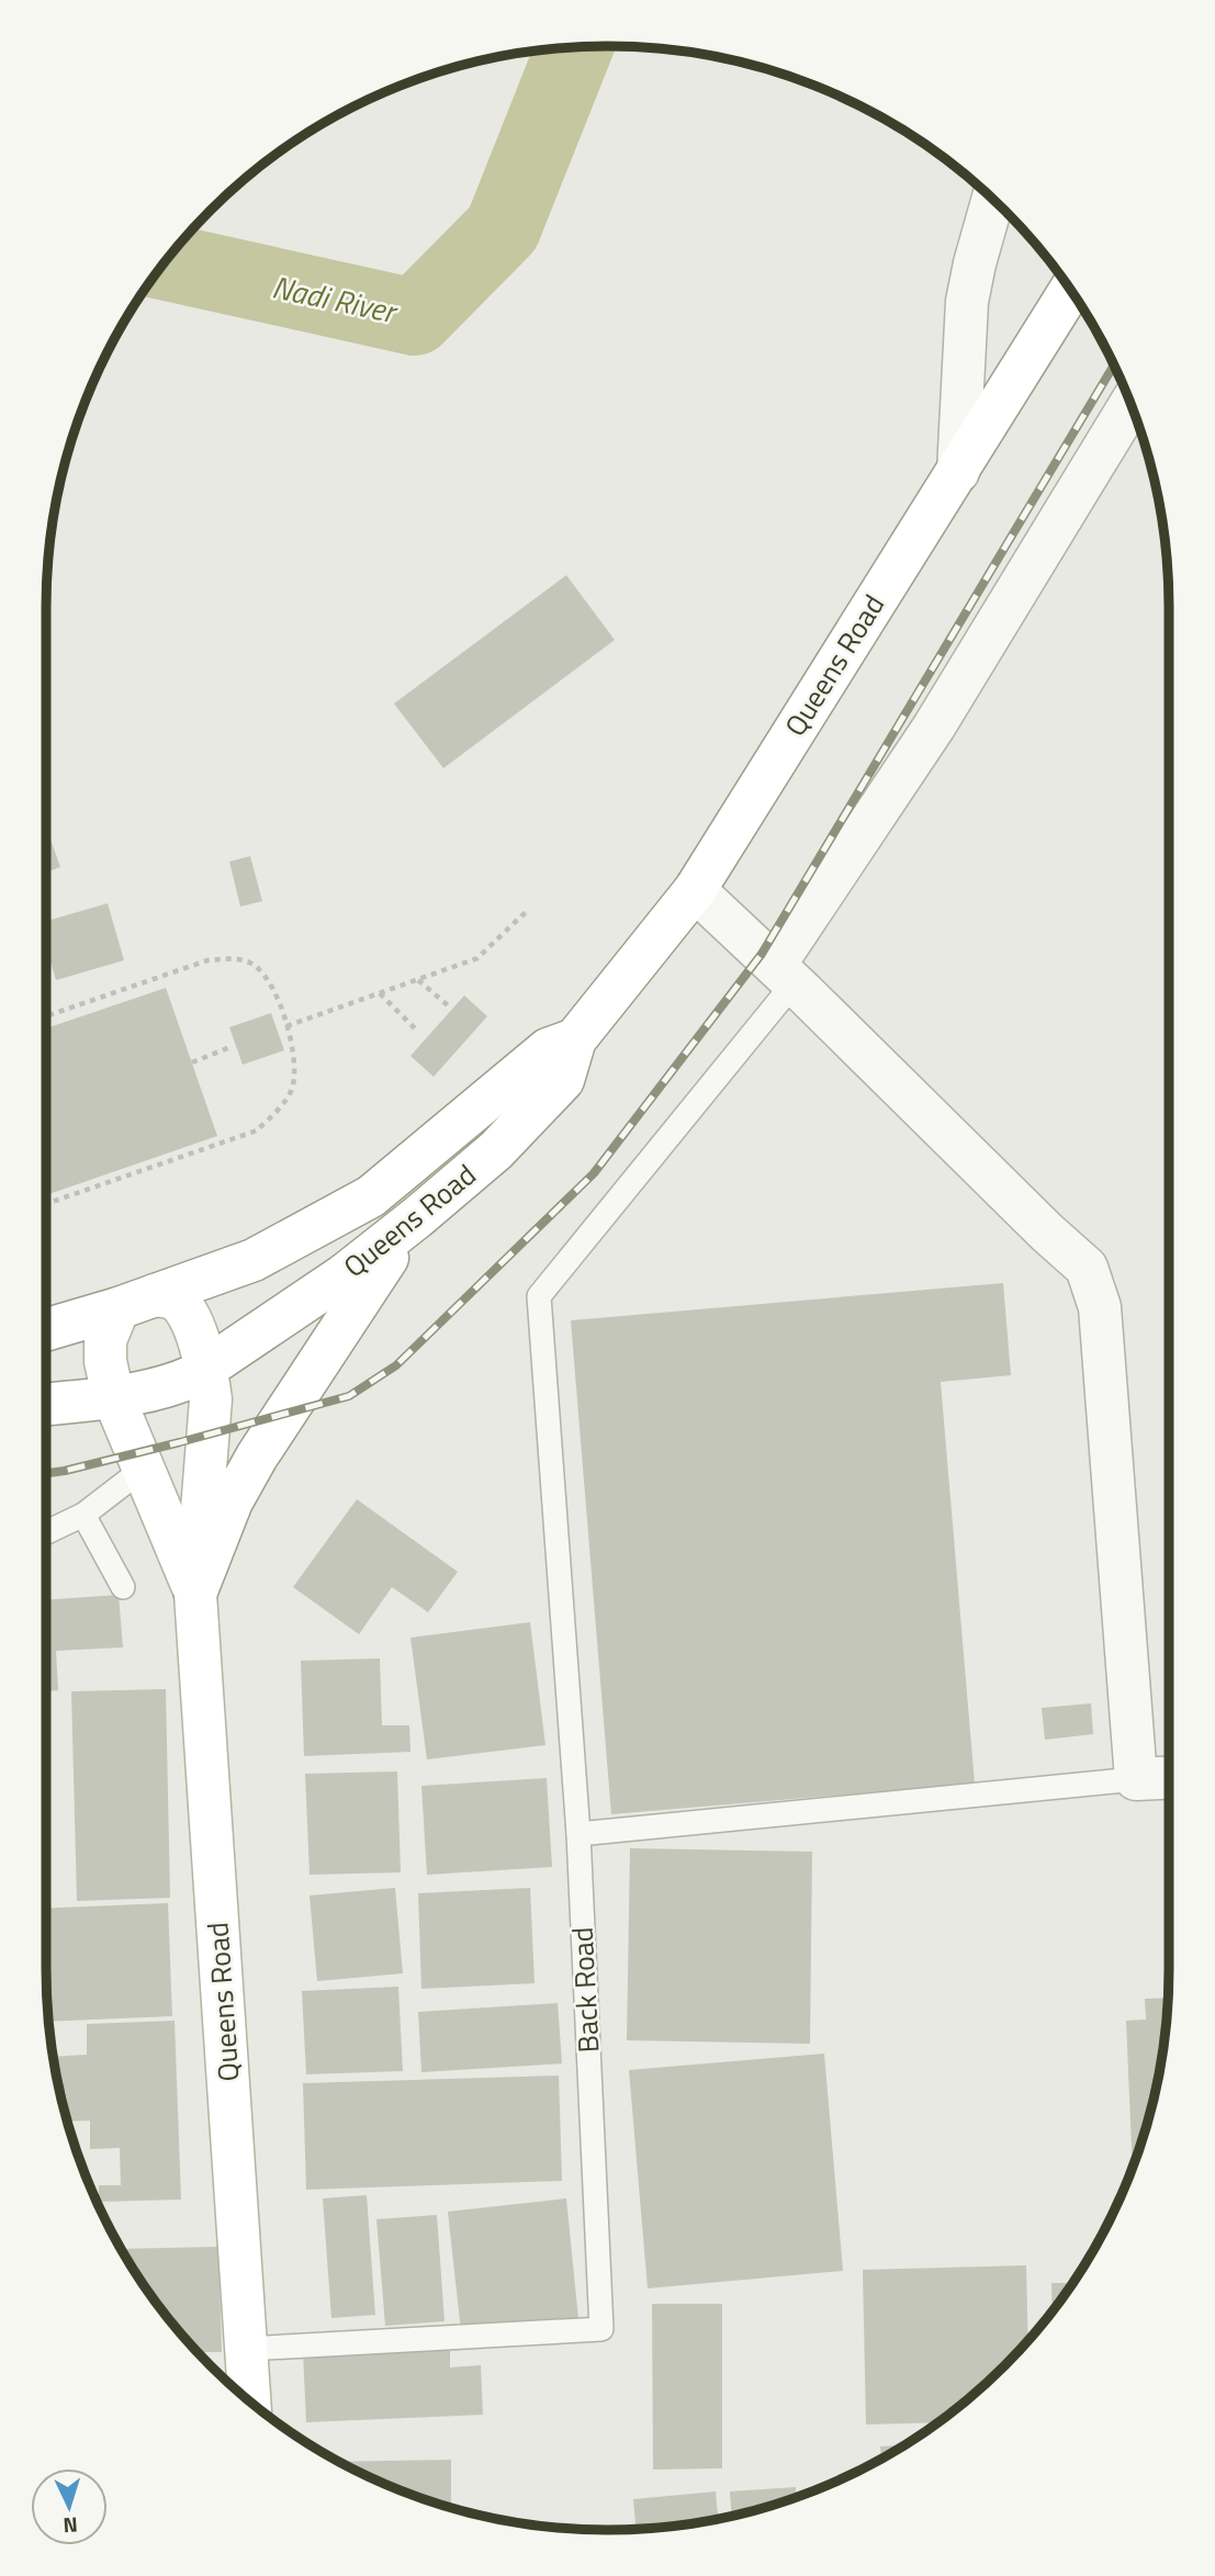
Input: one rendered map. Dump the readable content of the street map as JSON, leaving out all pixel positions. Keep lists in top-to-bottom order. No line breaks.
{"streets":{"main road":["Queens Road"],"lane":["Back Road"]},"crossings":[["Queens Road","Back Road"]],"water":["Nadi River"],"north":"bottom"}
